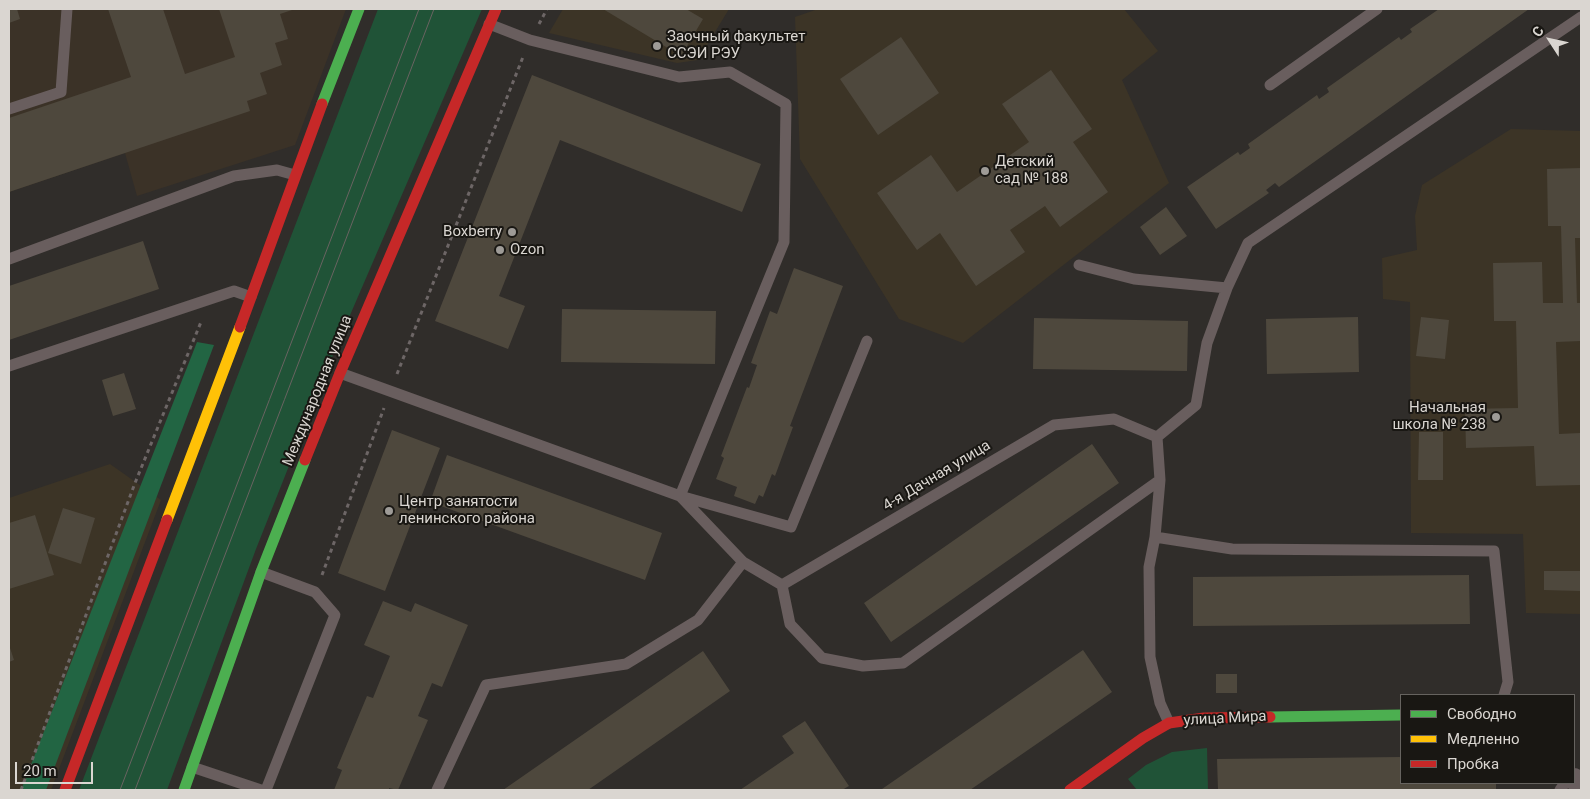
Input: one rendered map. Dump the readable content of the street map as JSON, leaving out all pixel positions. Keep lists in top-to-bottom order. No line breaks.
{"streets":{"street":["Международная улица","улица Мира"],"lane":["4-я Дачная улица"]},"places":["Заочный факультет ССЭИ РЭУ","Детский сад № 188","Boxberry","Ozon","Начальная школа № 238","Центр занятости ленинского района"],"legend":["Свободно","Медленно","Пробка"],"scale_bar":"20 m","north":"top left"}
